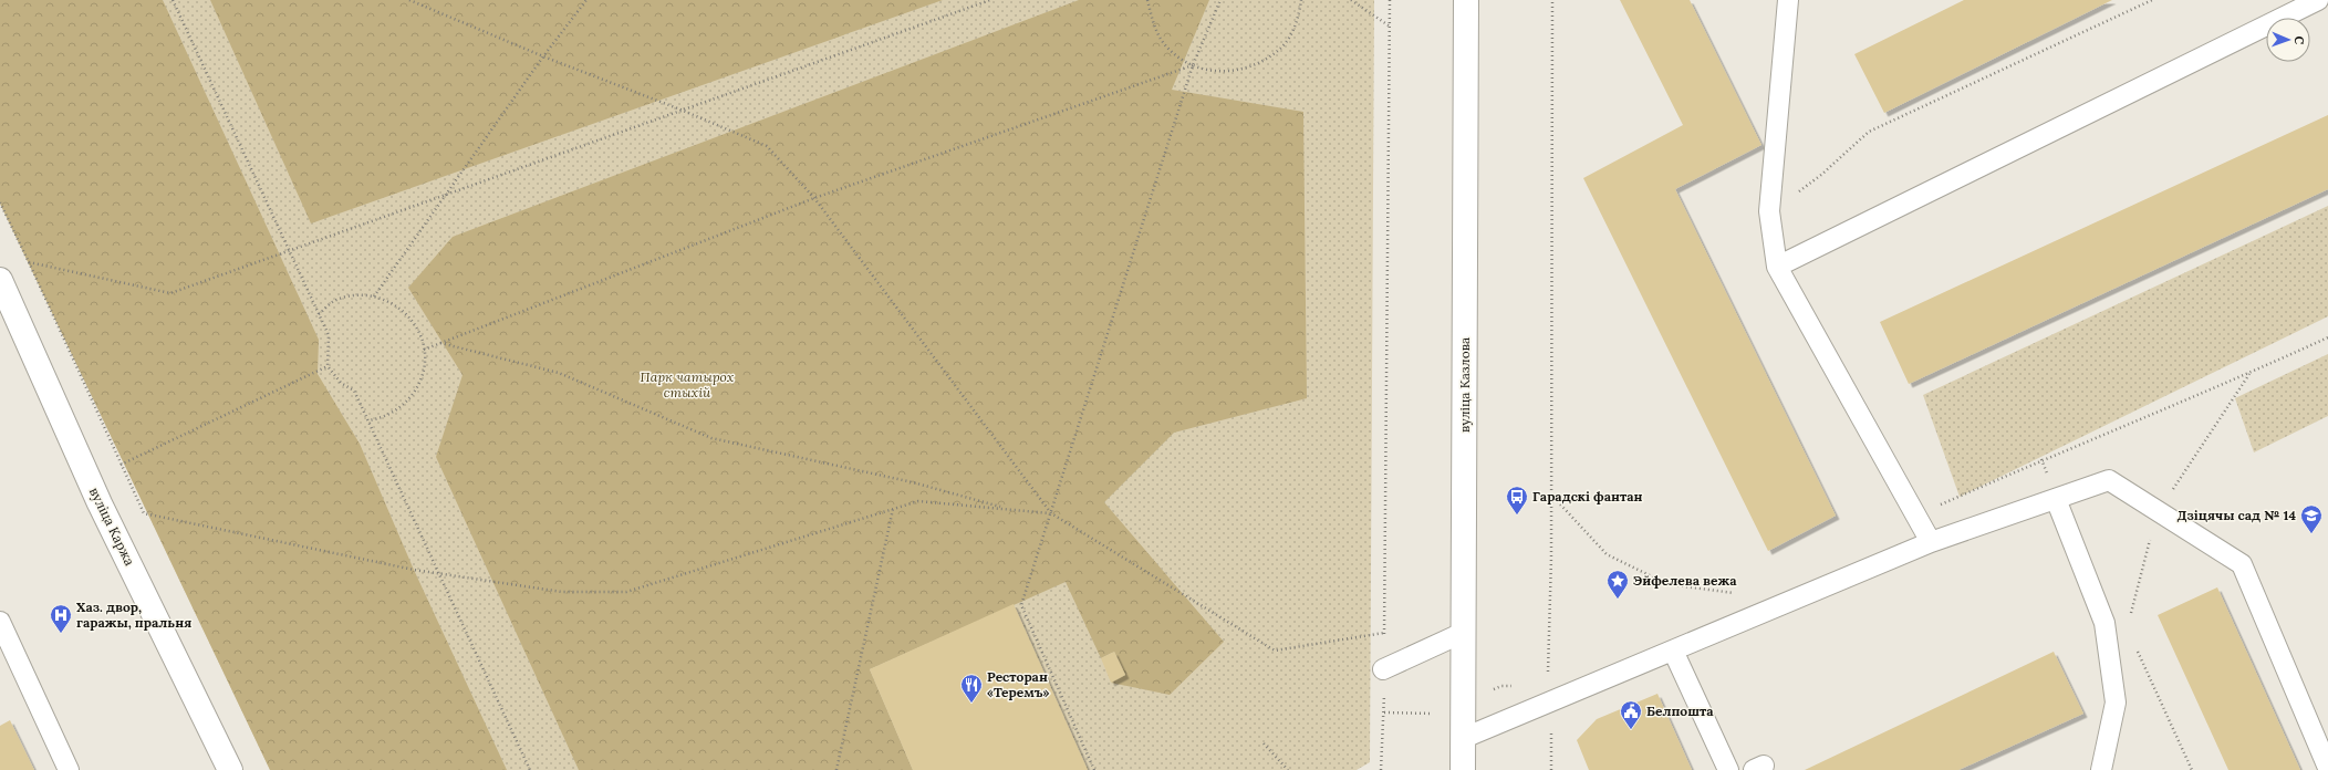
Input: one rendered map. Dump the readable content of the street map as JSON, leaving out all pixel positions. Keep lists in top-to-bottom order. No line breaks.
{"streets":{"main road":["вуліца Казлова","вуліца Каржа"]},"parks":["Парк чатырох стыхій"],"places":{"bus stop":["Гарадскі фантан"],"school or university":["Дзіцячы сад № 14"],"place":["Эйфелева вежа"],"hospital":["Хаз. двор, гаражы, пральня"],"restaurant":["Ресторан «Теремъ»"],"public building":["Белпошта"]},"north":"right"}
